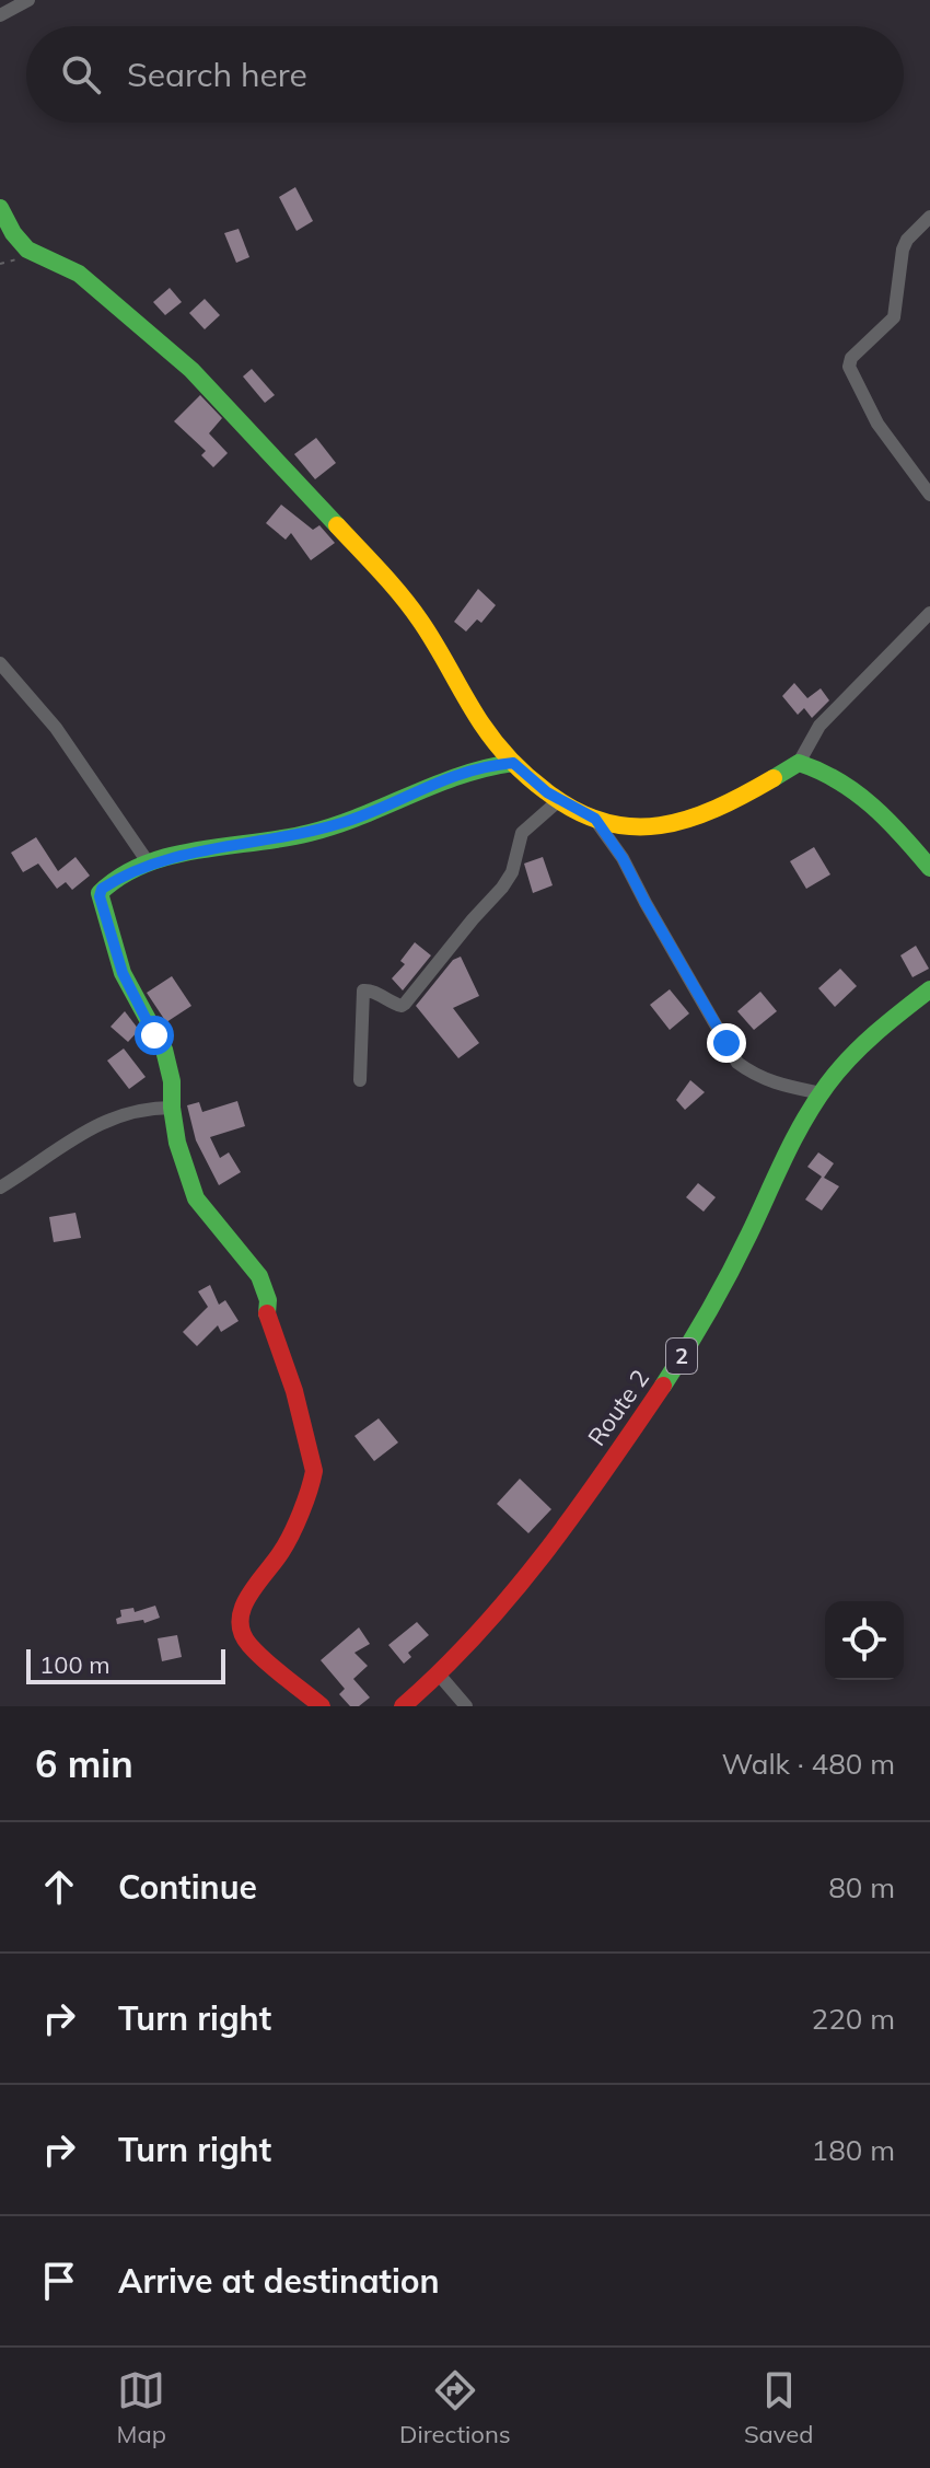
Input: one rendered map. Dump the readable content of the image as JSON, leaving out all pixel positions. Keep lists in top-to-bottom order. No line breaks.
{"streets":{"main road":["2","Route 2"]},"scale_bar":"100 m","page":{"search":"Search here","scale":"100 m","heading":["6 min","Walk · 480 m"],"list":[["Continue","80 m"],["Turn right","220 m"],["Turn right","180 m"],"Arrive at destination"],"nav":["Map","Directions","Saved"]}}
